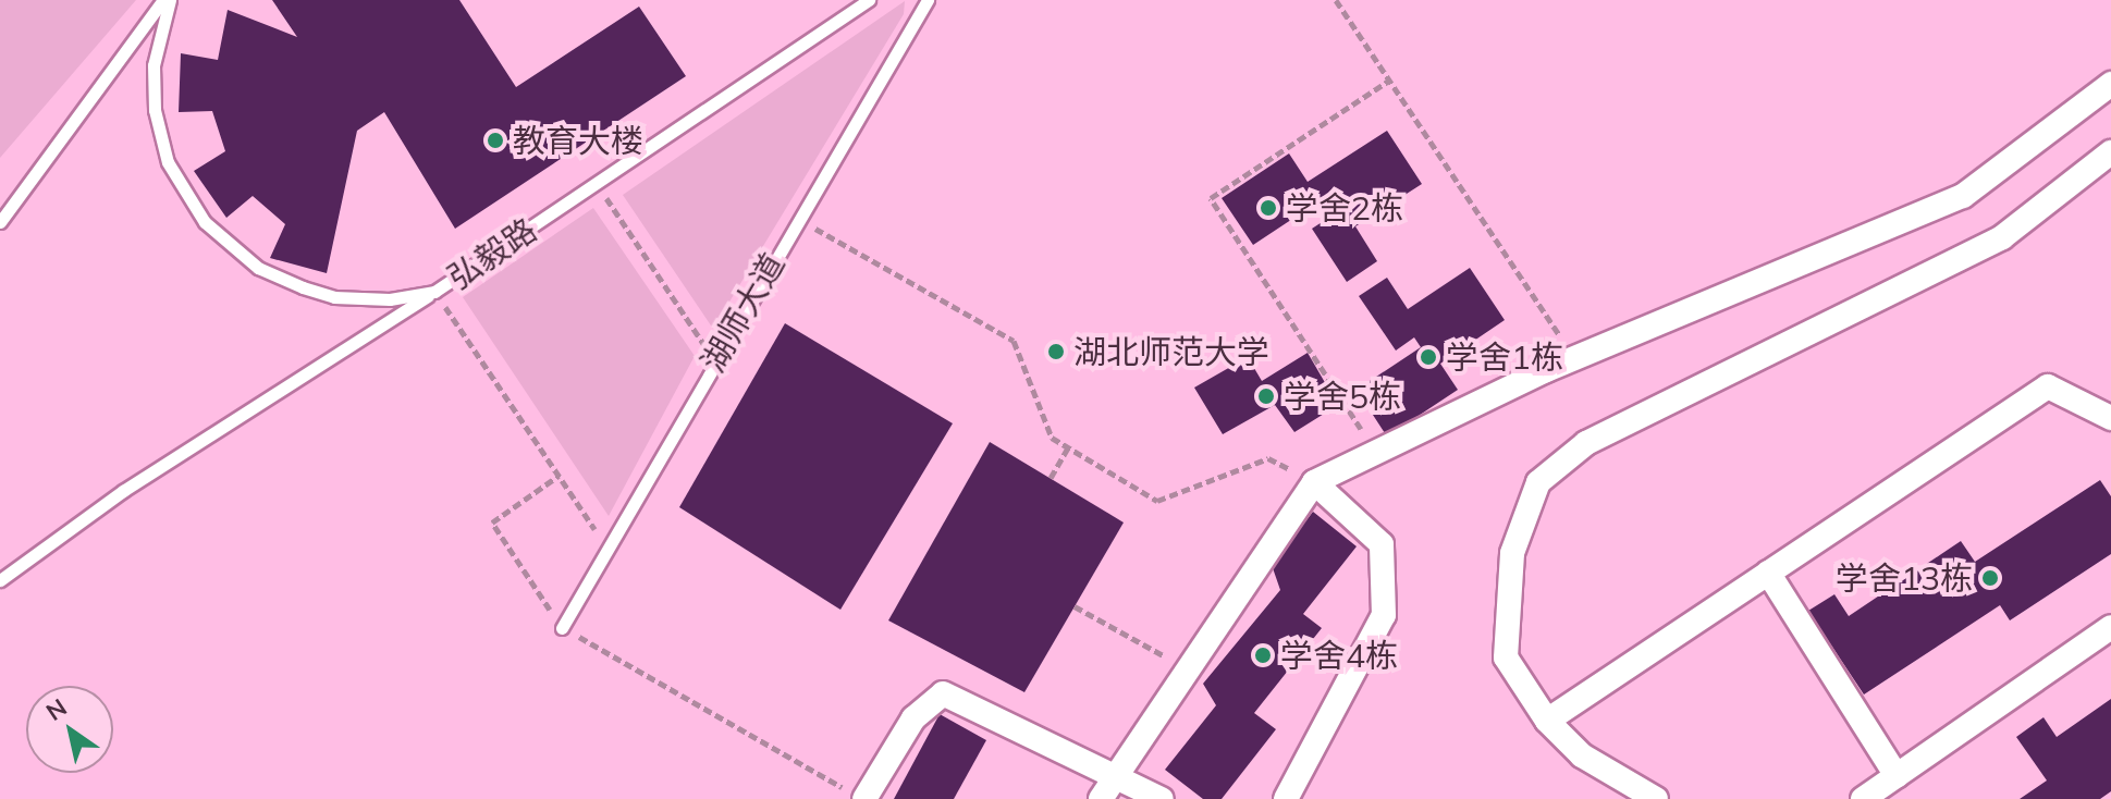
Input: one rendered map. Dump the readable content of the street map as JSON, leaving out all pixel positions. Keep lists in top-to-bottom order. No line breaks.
{"streets":{"lane":["弘毅路","湖师大道"]},"places":["教育大楼","学舍2栋","湖北师范大学","学舍1栋","学舍5栋","学舍13栋","学舍4栋"],"north":"top left"}
